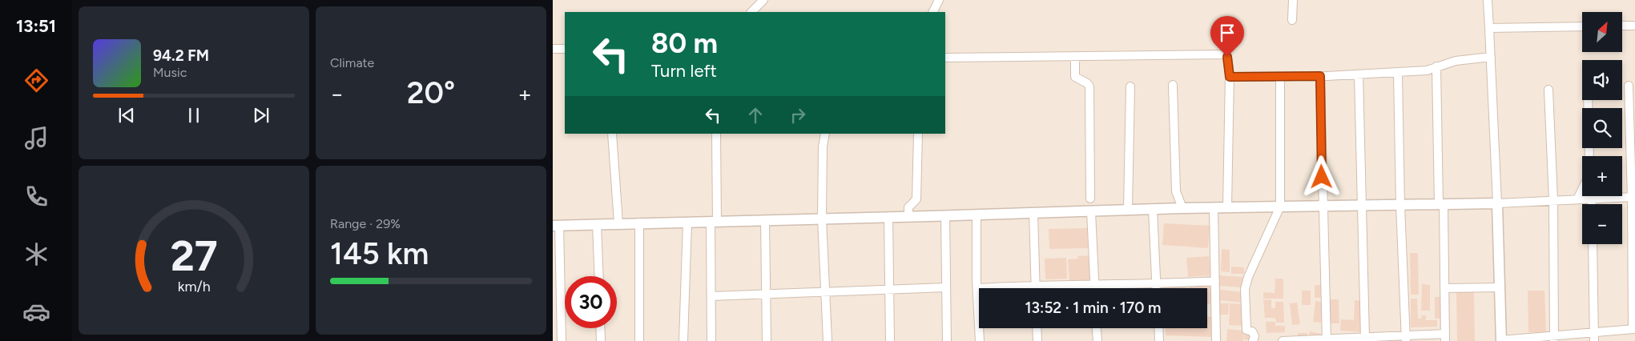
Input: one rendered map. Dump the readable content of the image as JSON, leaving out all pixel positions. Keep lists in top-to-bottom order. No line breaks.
{"north":"top right","page":{"tabs":"13:51","tile":["Climate",["Range · 29%","145 km"]],"map_buttons":["+","−"],"turn":["80 m","Turn left"],"song":["94.2 FM","Music"],"heat":["−","20°","+"],"limit":"30","trip":"13:52 · 1 min · 170 m","gauge":["27","km/h"]}}
